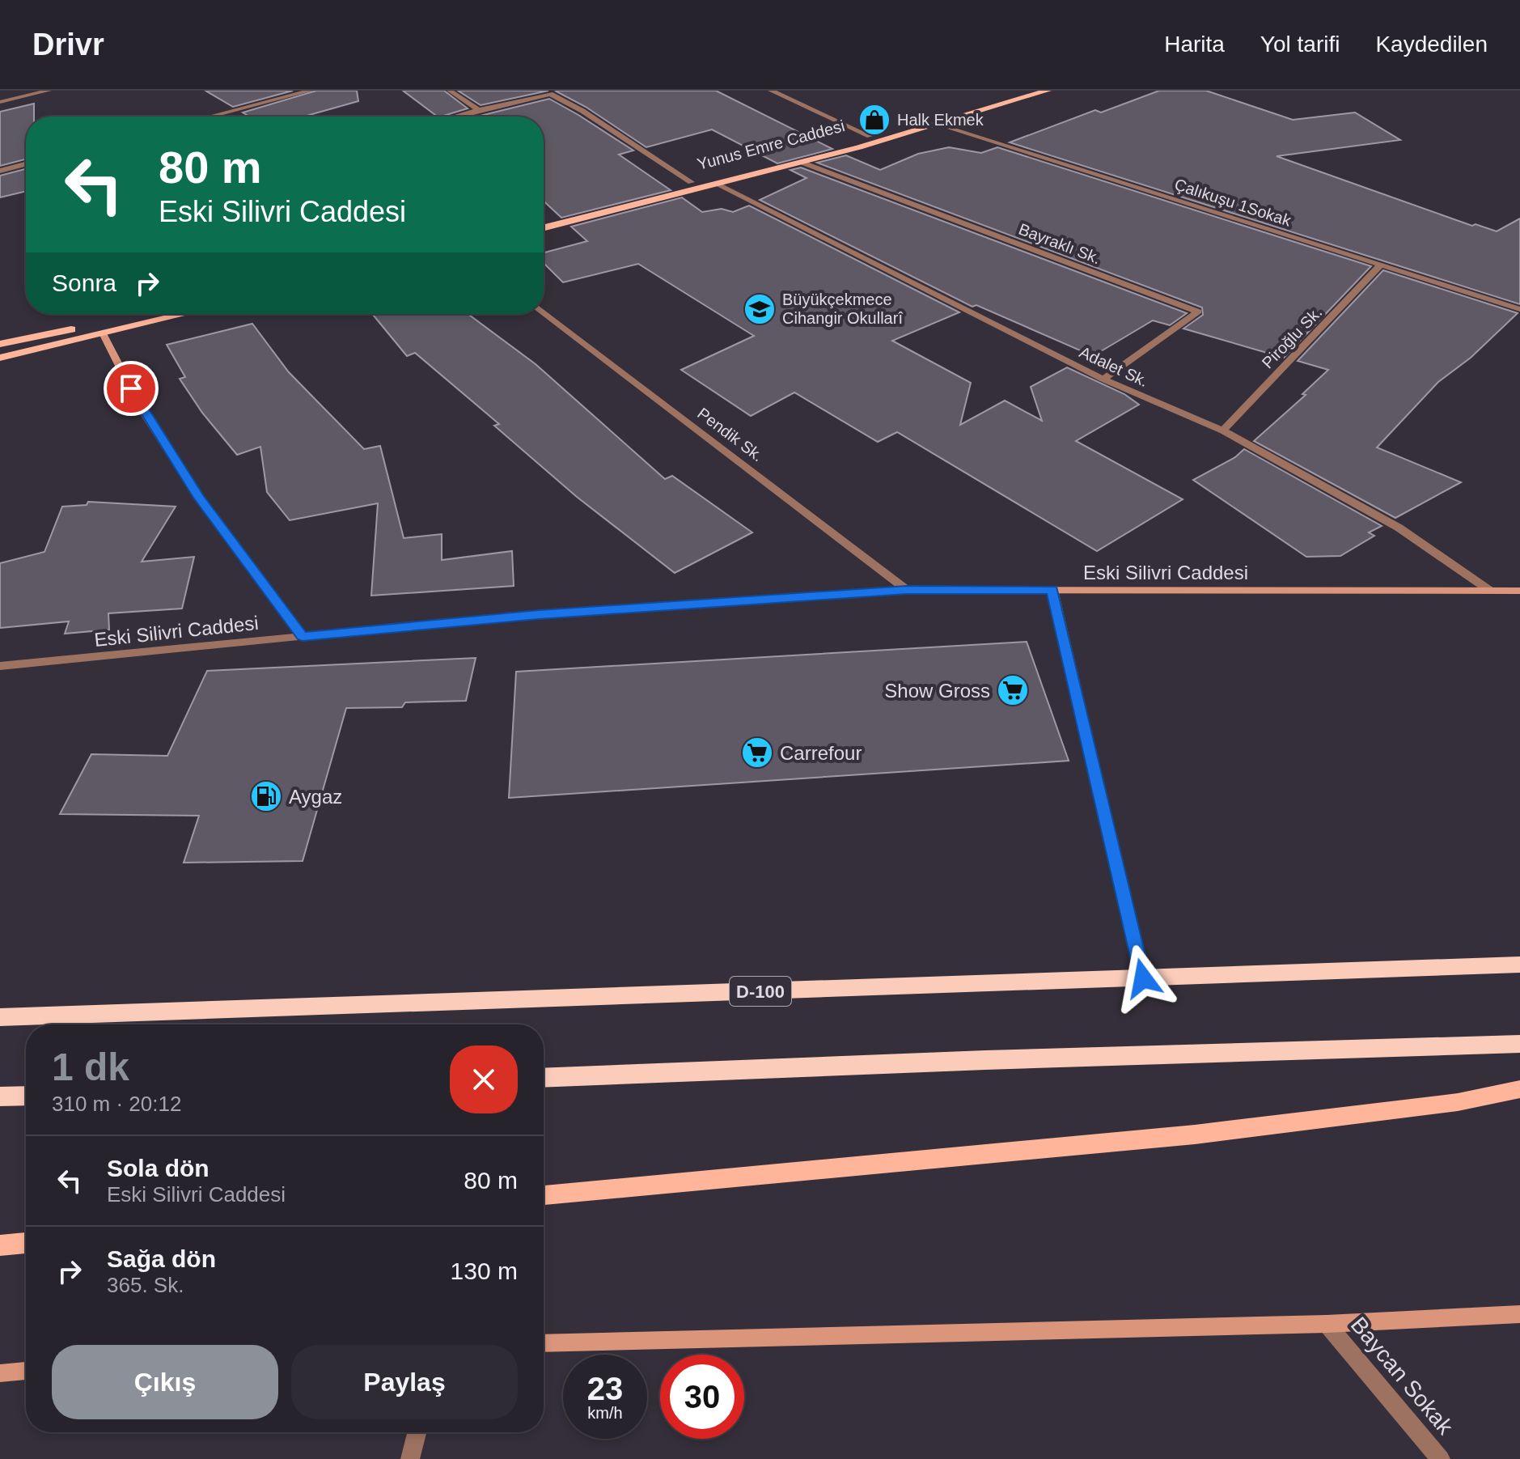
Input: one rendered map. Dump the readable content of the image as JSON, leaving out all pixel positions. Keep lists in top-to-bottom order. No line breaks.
{"streets":{"highway":["D-100"],"main road":["Yunus Emre Caddesi","Eski Silivri Caddesi"],"street":["Çalıkuşu 1Sokak","Bayraklı Sk.","Piroğlu Sk.","Adalet Sk.","Pendik Sk.","Baycan Sokak"]},"crossings":[["Çalıkuşu 1Sokak","Piroğlu Sk."],["Bayraklı Sk.","Adalet Sk."],["Piroğlu Sk.","Adalet Sk."],["Adalet Sk.","Eski Silivri Caddesi"],["Pendik Sk.","Eski Silivri Caddesi"]],"places":{"shop":["Halk Ekmek"],"school or university":["Büyükçekmece Cihangir Okullarî"],"supermarket":["Show Gross","Carrefour"],"fuel station":["Aygaz"]},"page":{"header":"Drivr","nav":["Harita","Yol tarifi","Kaydedilen"],"turn":["80 m","Eski Silivri Caddesi"],"then":"Sonra","heading":["1 dk","310 m · 20:12"],"list":[{"name":"Sola dön","note":"Eski Silivri Caddesi","value":"80 m"},{"name":"Sağa dön","note":"365. Sk.","value":"130 m"}],"buttons":["Çıkış","Paylaş"],"speed":"23 km/h","limit":"30"}}
